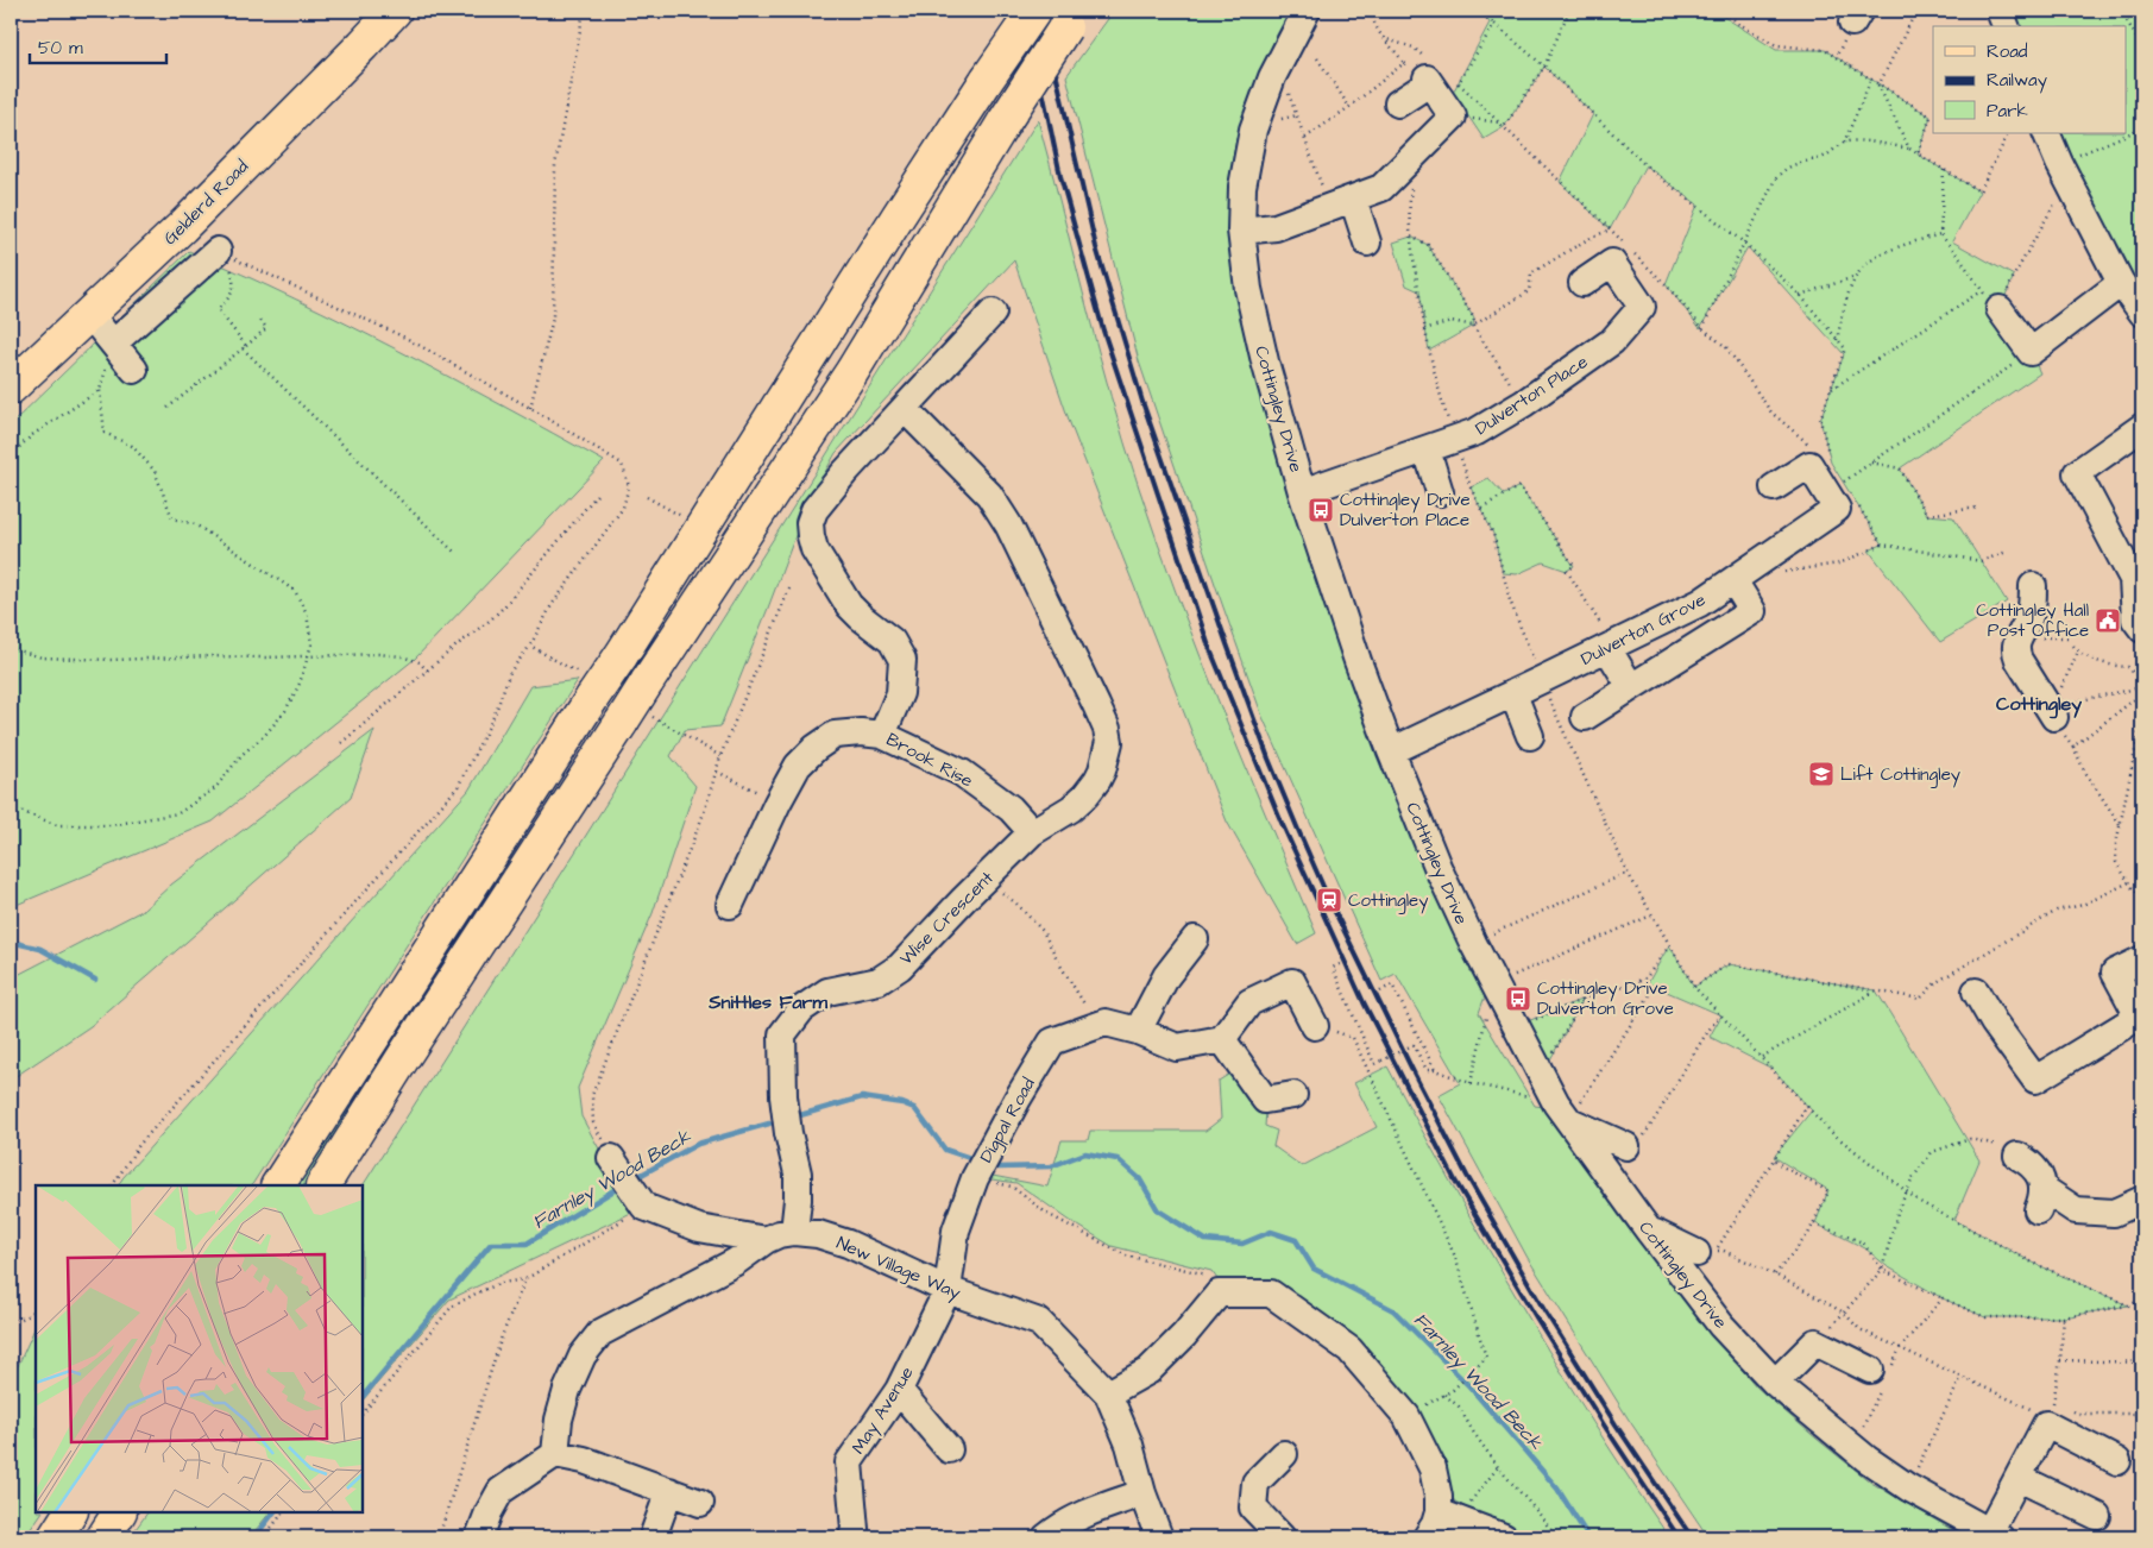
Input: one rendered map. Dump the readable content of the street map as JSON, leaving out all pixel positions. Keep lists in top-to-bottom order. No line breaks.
{"streets":{"main road":["Gelderd Road"],"street":["Dulverton Place","Cottingley Drive","Dulverton Grove","Brook Rise","Wise Crescent","Digpal Road","New Village Way","May Avenue"]},"crossings":[["Dulverton Place","Cottingley Drive"],["Cottingley Drive","Dulverton Grove"],["Brook Rise","Wise Crescent"],["Wise Crescent","New Village Way"],["Digpal Road","New Village Way"],["Digpal Road","May Avenue"],["New Village Way","May Avenue"]],"districts":["Cottingley","Snittles Farm"],"water":["Farnley Wood Beck"],"places":{"bus stop":["Cottingley Drive Dulverton Place","Cottingley Drive Dulverton Grove"],"public building":["Cottingley Hall Post Office"],"school or university":["Lift Cottingley"],"station":["Cottingley"]},"legend":["Road","Railway","Park"],"scale_bar":"50 m"}
